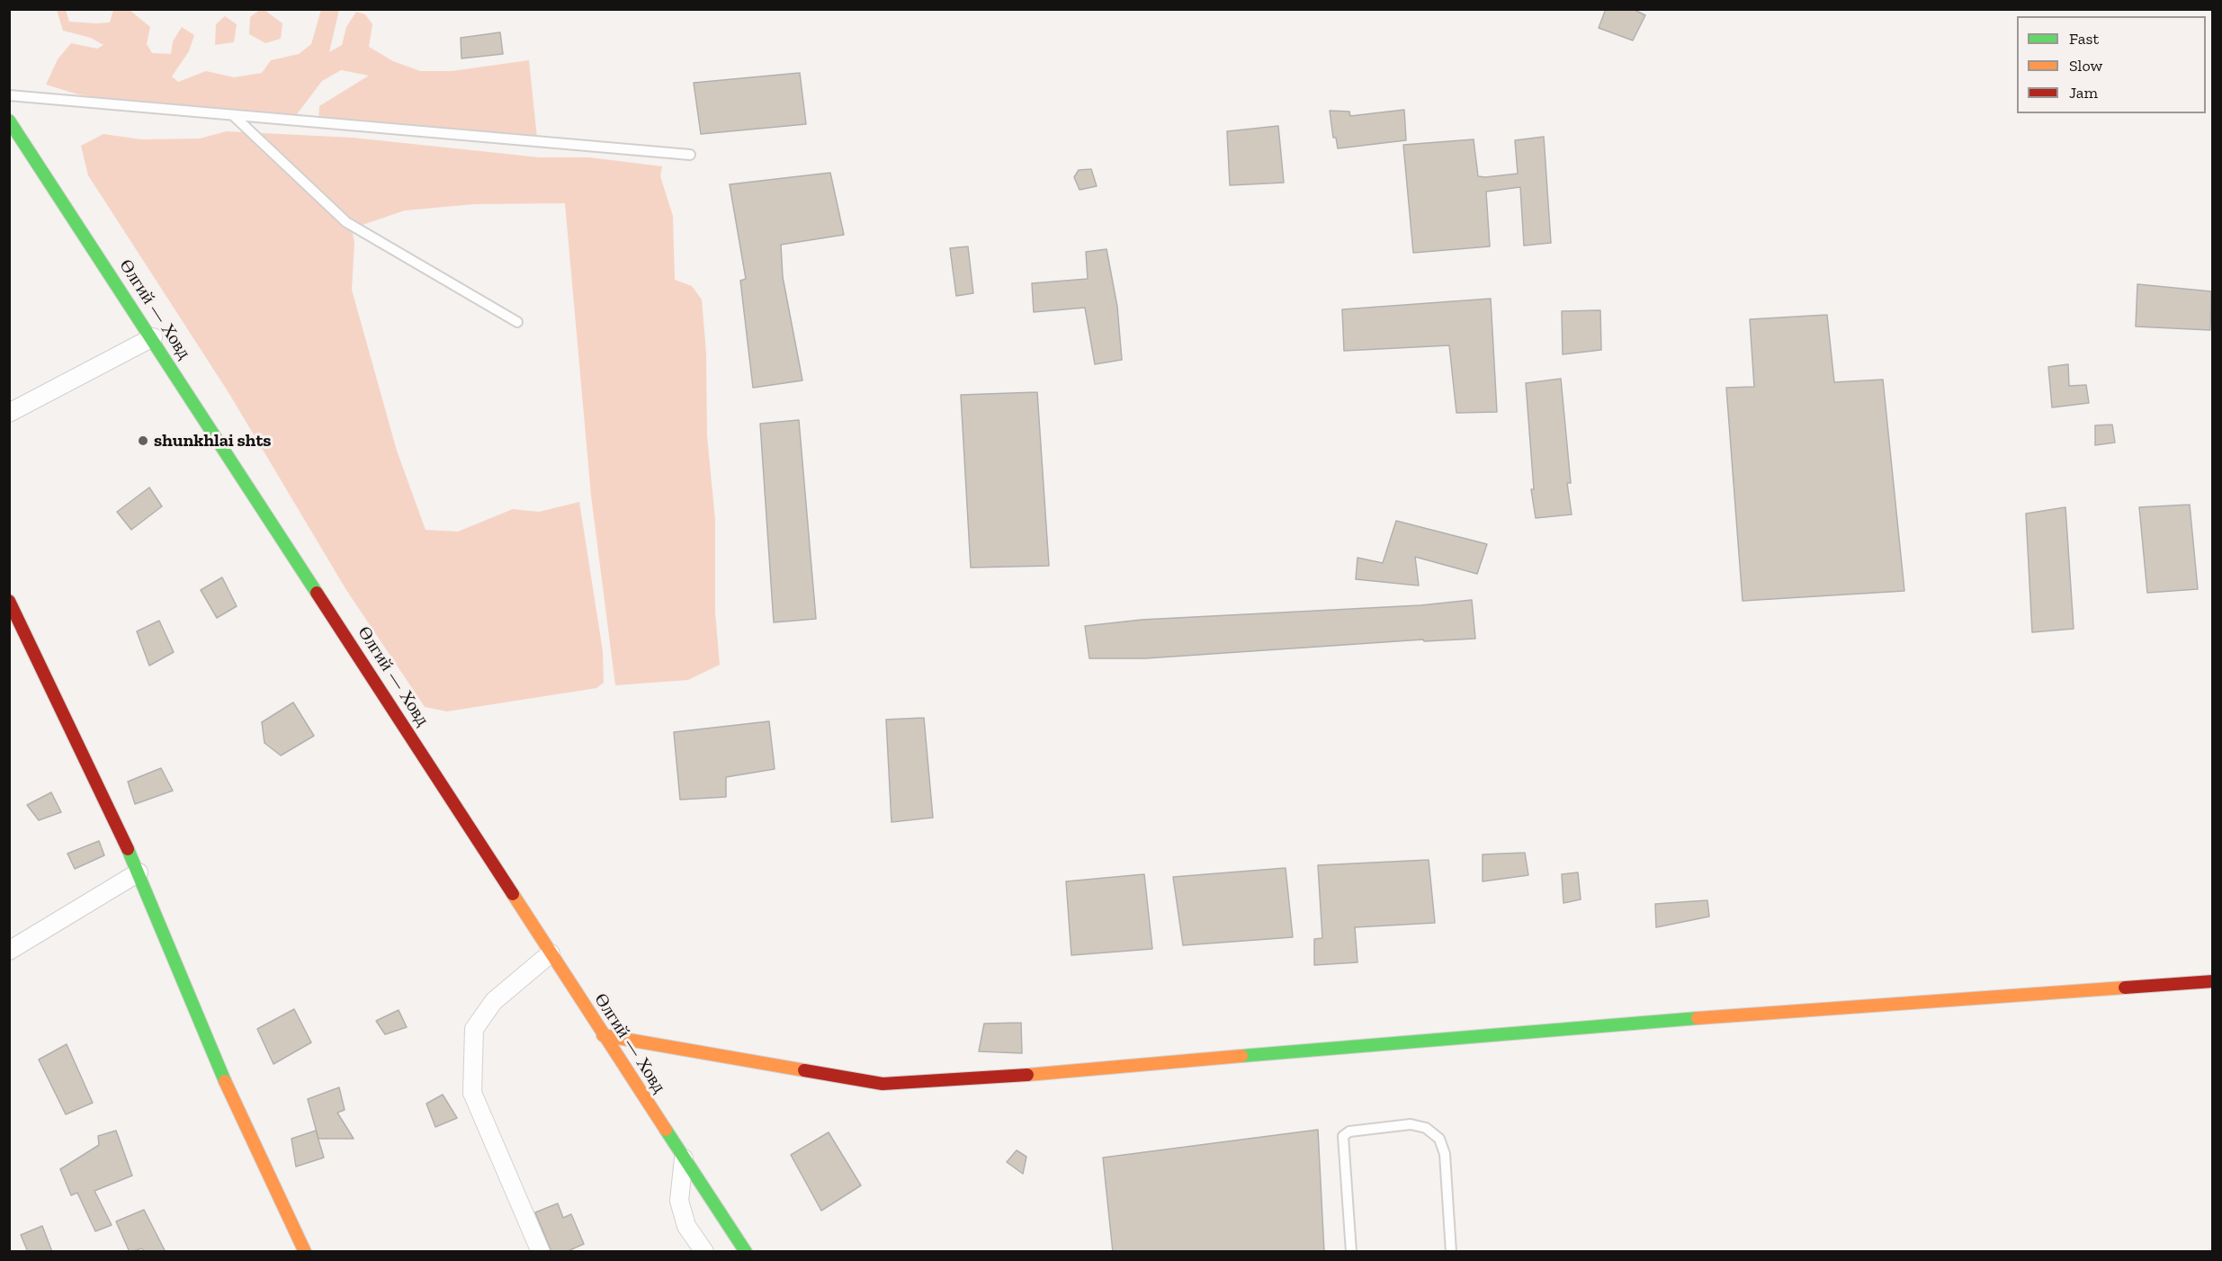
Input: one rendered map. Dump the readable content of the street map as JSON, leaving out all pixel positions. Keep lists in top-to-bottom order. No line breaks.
{"streets":{"main road":["Өлгий — Ховд"]},"places":["shunkhlai shts"],"legend":["Fast","Slow","Jam"]}
